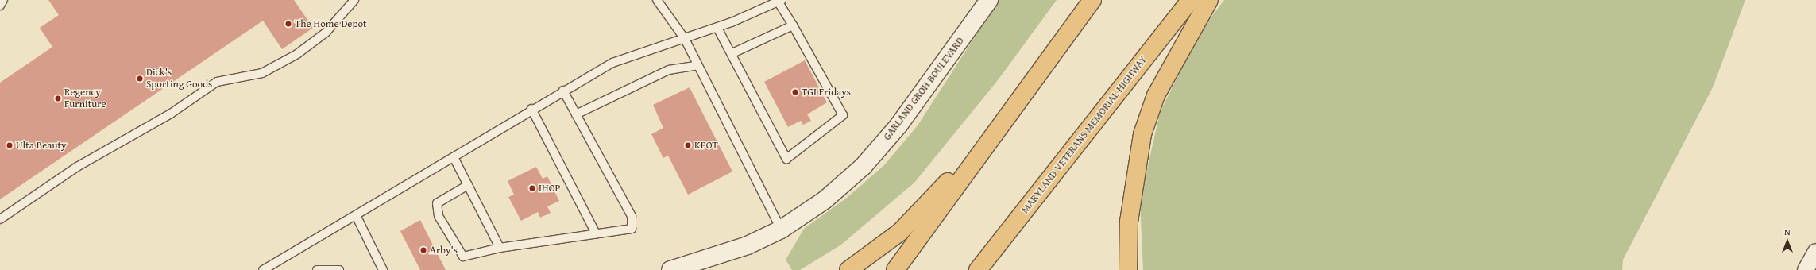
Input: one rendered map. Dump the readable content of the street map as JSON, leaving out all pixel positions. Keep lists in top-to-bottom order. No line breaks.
{"streets":{"highway":["MARYLAND VETERANS MEMORIAL HIGHWAY"],"street":["GARLAND GROH BOULEVARD"]},"places":["The Home Depot","Dick's Sporting Goods","TGI Fridays","Regency Furniture","Ulta Beauty","KPOT","IHOP","Arby's"],"north":"top"}
